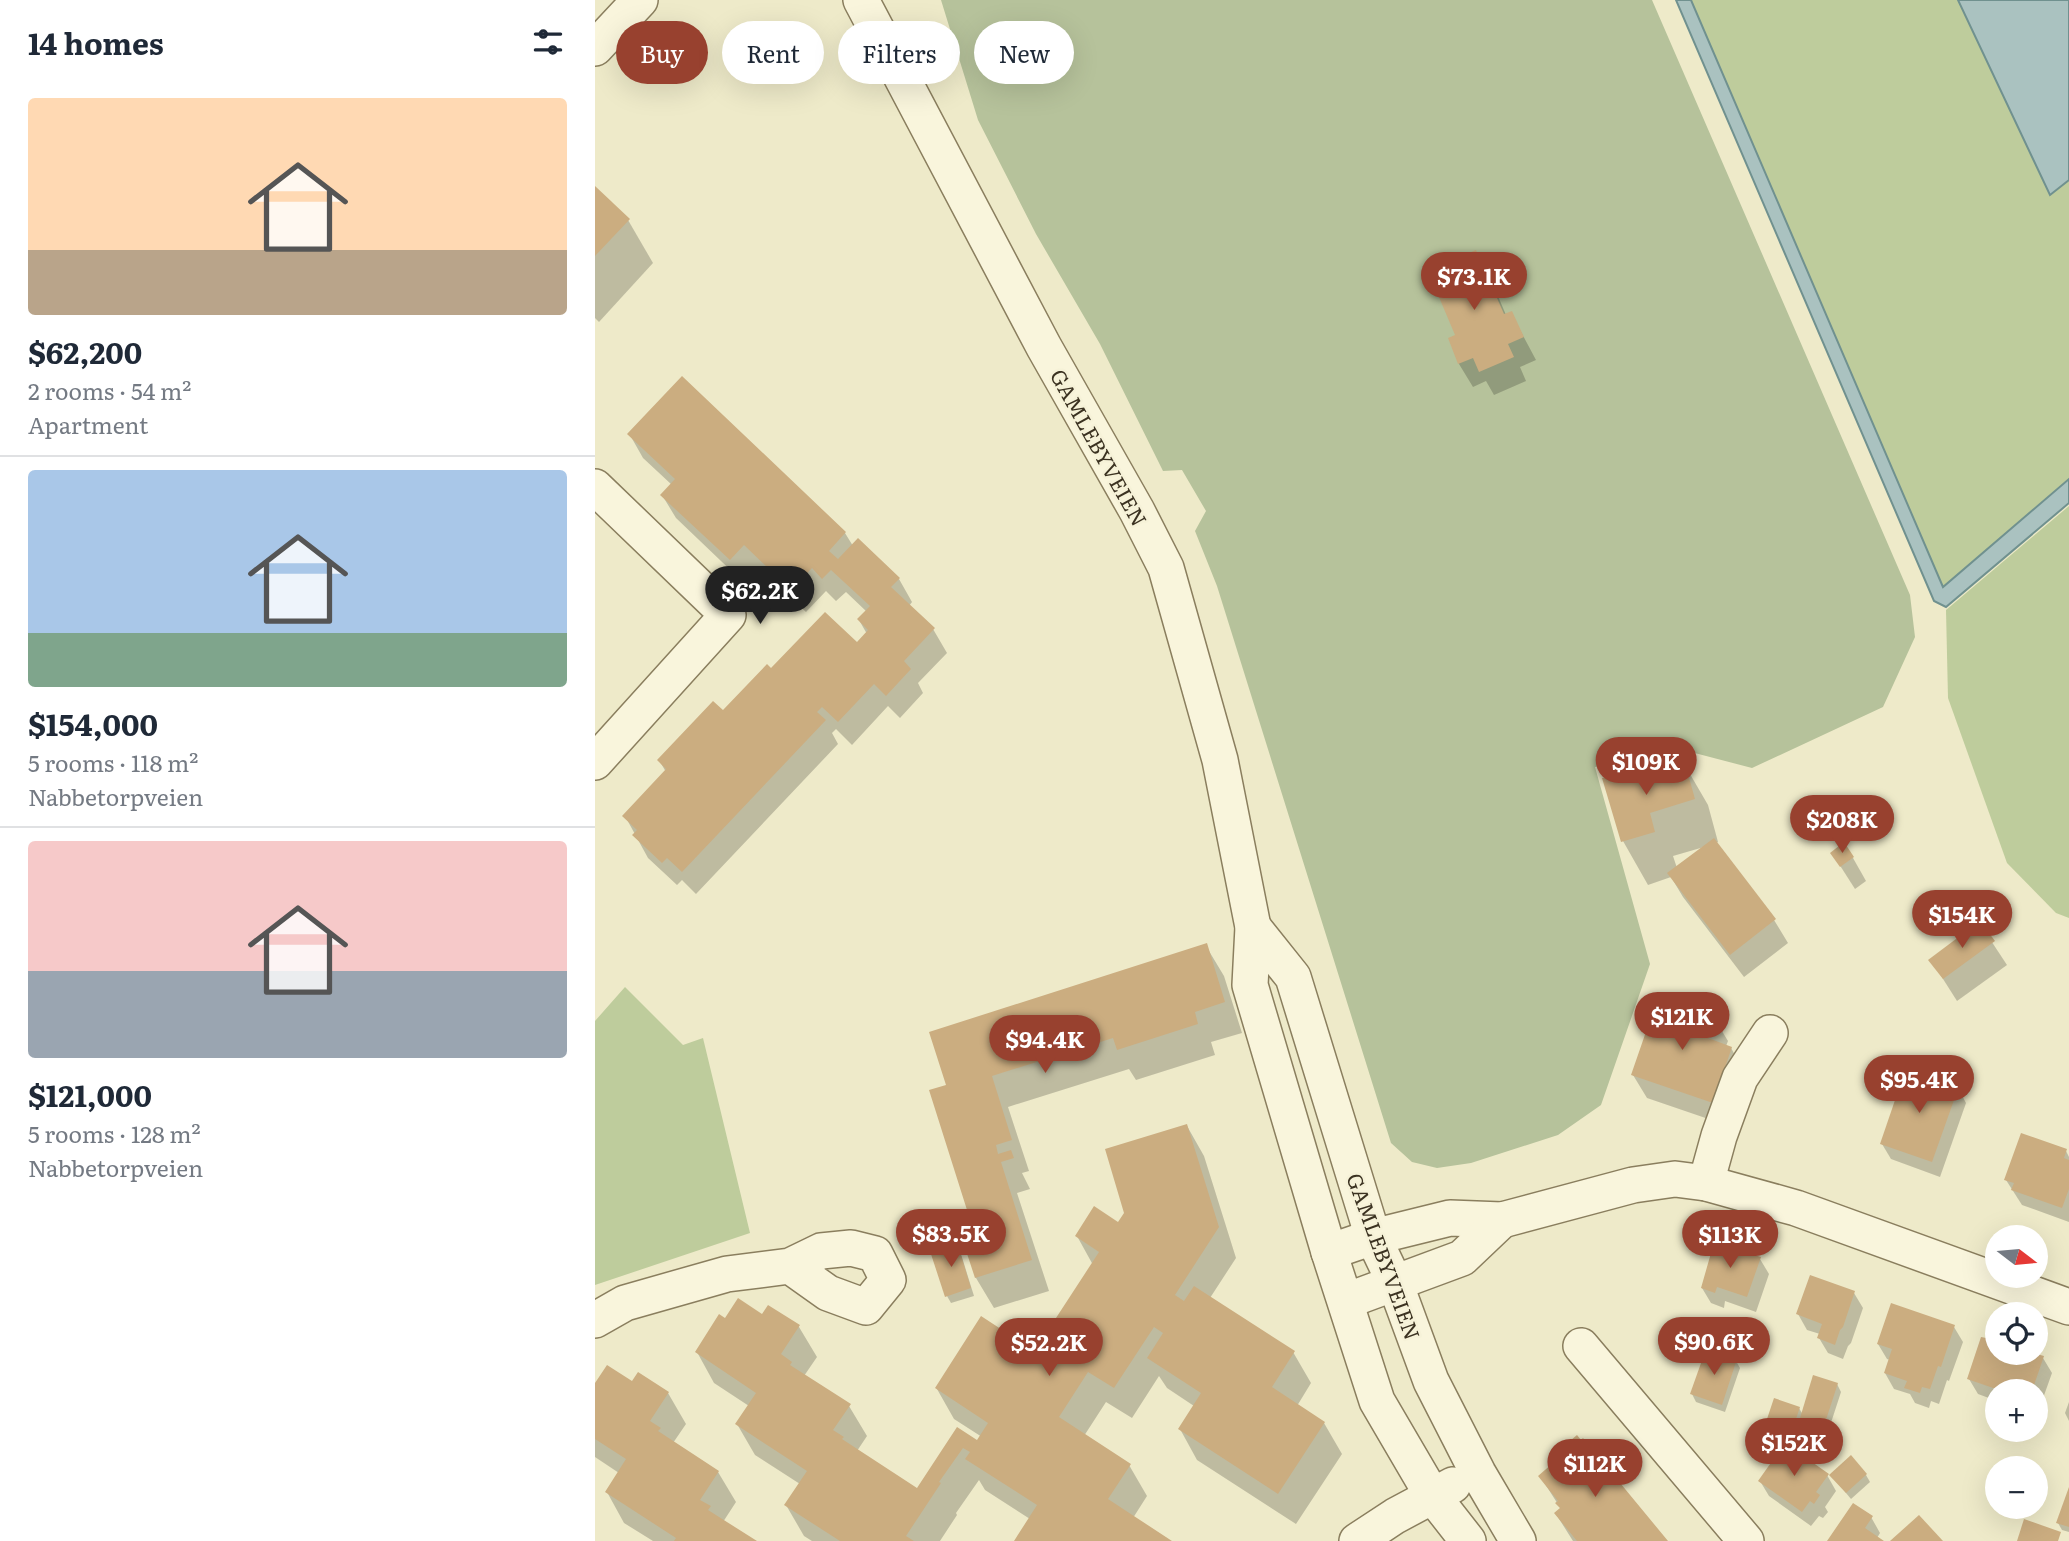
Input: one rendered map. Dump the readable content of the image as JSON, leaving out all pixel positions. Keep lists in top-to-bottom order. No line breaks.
{"streets":{"street":["GAMLEBYVEIEN"]},"north":"right","page":{"heading":"14 homes","chip":["Buy","Rent","Filters","New"],"list":[{"name":"$62,200","note":"2 rooms · 54 m² · Apartment"},{"name":"$154,000","note":"5 rooms · 118 m² · Nabbetorpveien"},{"name":"$121,000","note":"5 rooms · 128 m² · Nabbetorpveien"}],"price":["$73.1K","$62.2K","$109K","$208K","$154K","$121K","$94.4K","$95.4K","$83.5K","$113K","$90.6K","$52.2K","$152K","$112K"],"map_buttons":["+","−"]}}
